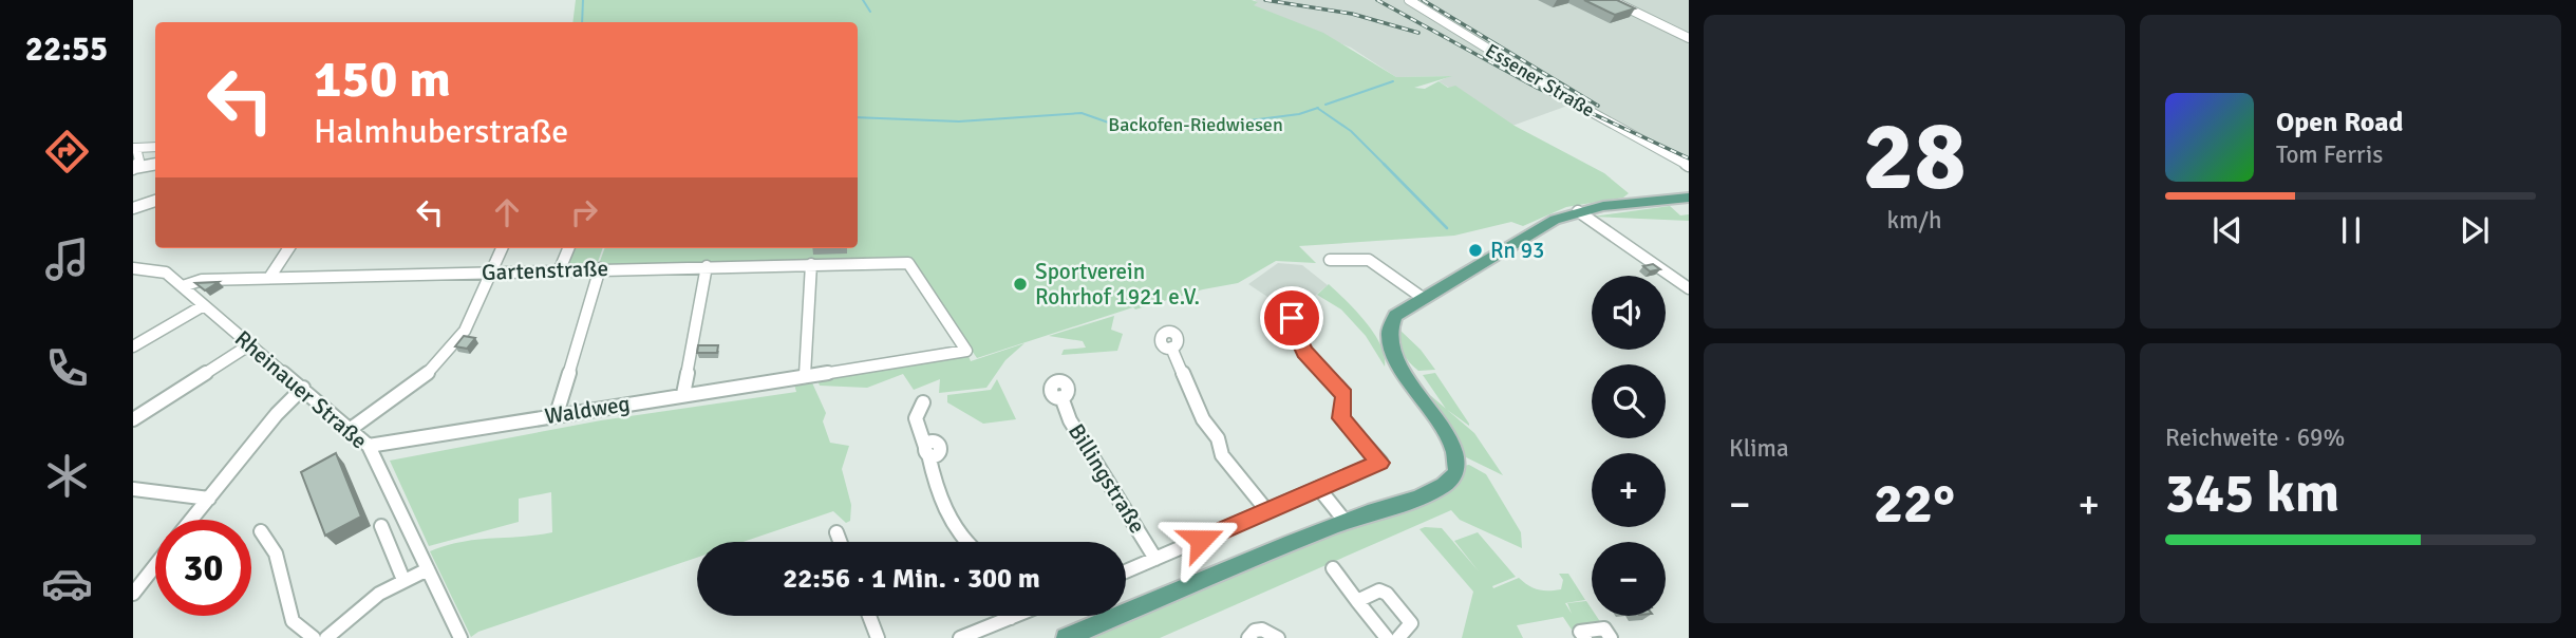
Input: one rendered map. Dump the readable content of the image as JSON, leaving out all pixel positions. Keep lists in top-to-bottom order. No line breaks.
{"streets":{"street":["Essener Straße","Gartenstraße","Rheinauer Straße","Waldweg","Billingstraße"]},"crossings":[["Gartenstraße","Rheinauer Straße"],["Gartenstraße","Waldweg"],["Rheinauer Straße","Waldweg"]],"parks":["Backofen-Riedwiesen"],"places":["Rn 93","Sportverein Rohrhof 1921 e.V."],"page":{"tabs":"22:55","tile":[["28","km/h"],"Klima",["Reichweite · 69%","345 km"]],"turn":["150 m","Halmhuberstraße"],"song":["Open Road","Tom Ferris"],"map_buttons":["+","−"],"heat":["−","22°","+"],"limit":"30","trip":"22:56 · 1 Min. · 300 m"}}
